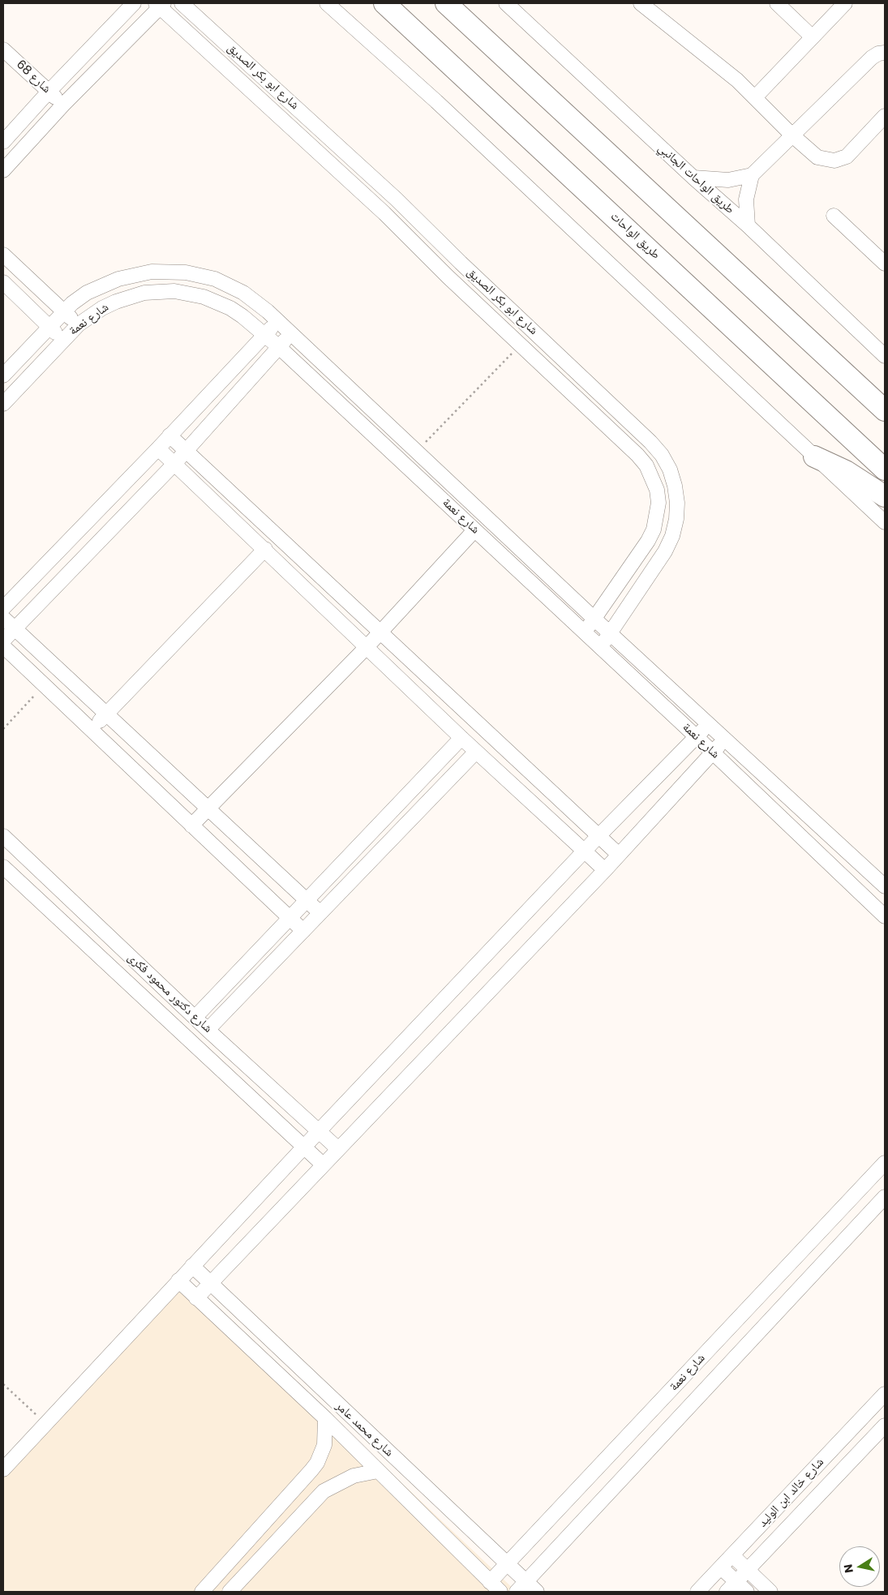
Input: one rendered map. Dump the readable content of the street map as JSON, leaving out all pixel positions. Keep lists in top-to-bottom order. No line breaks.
{"streets":{"highway":["طريق الواحات"],"street":["شارع 68","شارع ابو بكر الصديق","طريق الواحات الجانبي","شارع نعمة","شارع دكتور محمود فكرى","شارع محمد عامر","شارع خالد ابن الوليد"]},"crossings":[["شارع ابو بكر الصديق","شارع نعمة"],["شارع نعمة","شارع محمد عامر"]],"north":"left"}
